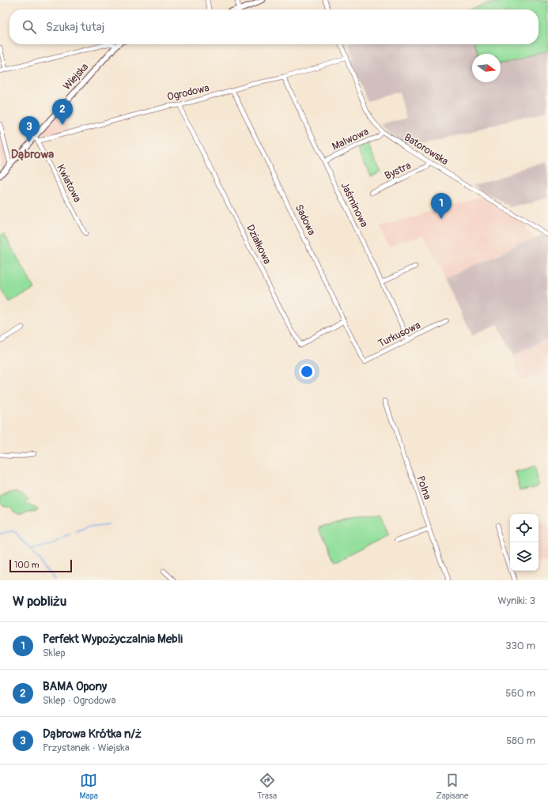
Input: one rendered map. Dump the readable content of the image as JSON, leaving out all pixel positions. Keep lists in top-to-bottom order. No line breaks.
{"streets":{"street":["Wiejska","Ogrodowa","Malwowa","Batorowska","Bystra","Kwiatowa","Jaśminowa","Sadowa","Działkowa","Turkusowa","Polna"]},"crossings":[["Wiejska","Ogrodowa"],["Wiejska","Kwiatowa"],["Ogrodowa","Batorowska"],["Ogrodowa","Kwiatowa"],["Ogrodowa","Jaśminowa"],["Ogrodowa","Sadowa"],["Ogrodowa","Działkowa"],["Malwowa","Batorowska"],["Malwowa","Jaśminowa"],["Batorowska","Bystra"],["Jaśminowa","Turkusowa"],["Sadowa","Działkowa"],["Sadowa","Turkusowa"]],"districts":["Dąbrowa"],"scale_bar":"100 m","north":"right","page":{"search":"Szukaj tutaj","pins":["2","3","1"],"scale":"100 m","heading":["W pobliżu","Wyniki: 3"],"list":[{"mark":"1","name":"Perfekt Wypożyczalnia Mebli","note":"Sklep","value":"330 m"},{"mark":"2","name":"BAMA Opony","note":"Sklep · Ogrodowa","value":"560 m"},{"mark":"3","name":"Dąbrowa Krótka n/ż","note":"Przystanek · Wiejska","value":"580 m"}],"nav":["Mapa","Trasa","Zapisane"]}}
